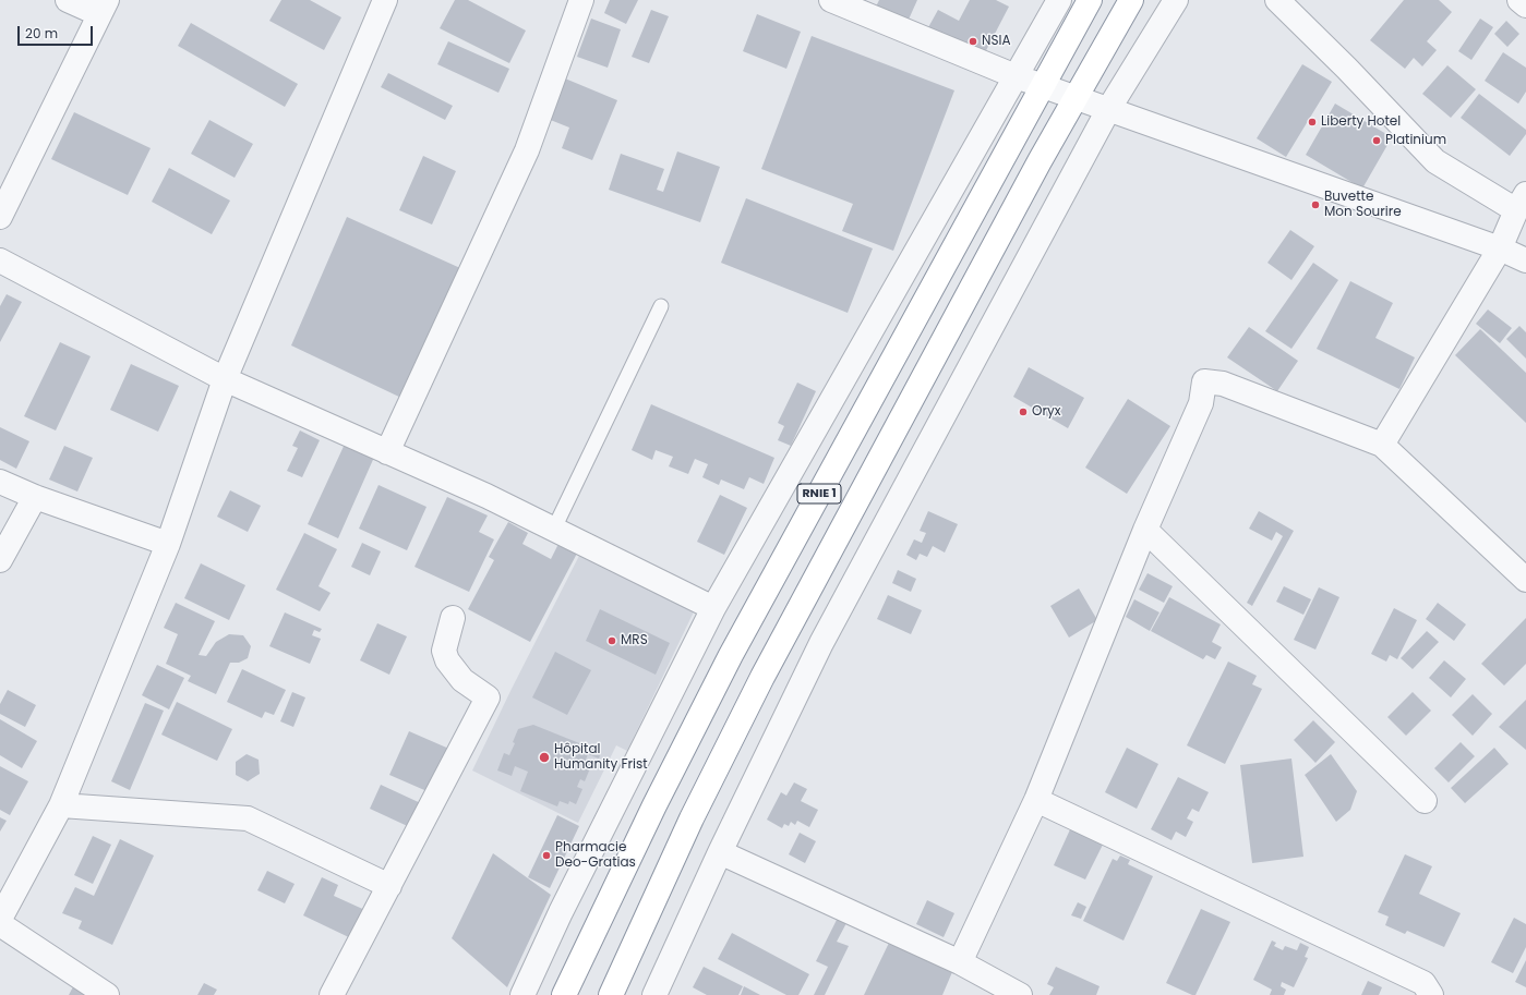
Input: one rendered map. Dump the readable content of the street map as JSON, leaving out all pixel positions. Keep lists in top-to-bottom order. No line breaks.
{"streets":{"highway":["RNIE 1"]},"places":["NSIA","Liberty Hotel","Platinium","Buvette Mon Sourire","Oryx","MRS","Hôpital Humanity Frist","Pharmacie Deo-Gratias"],"scale_bar":"20 m"}
